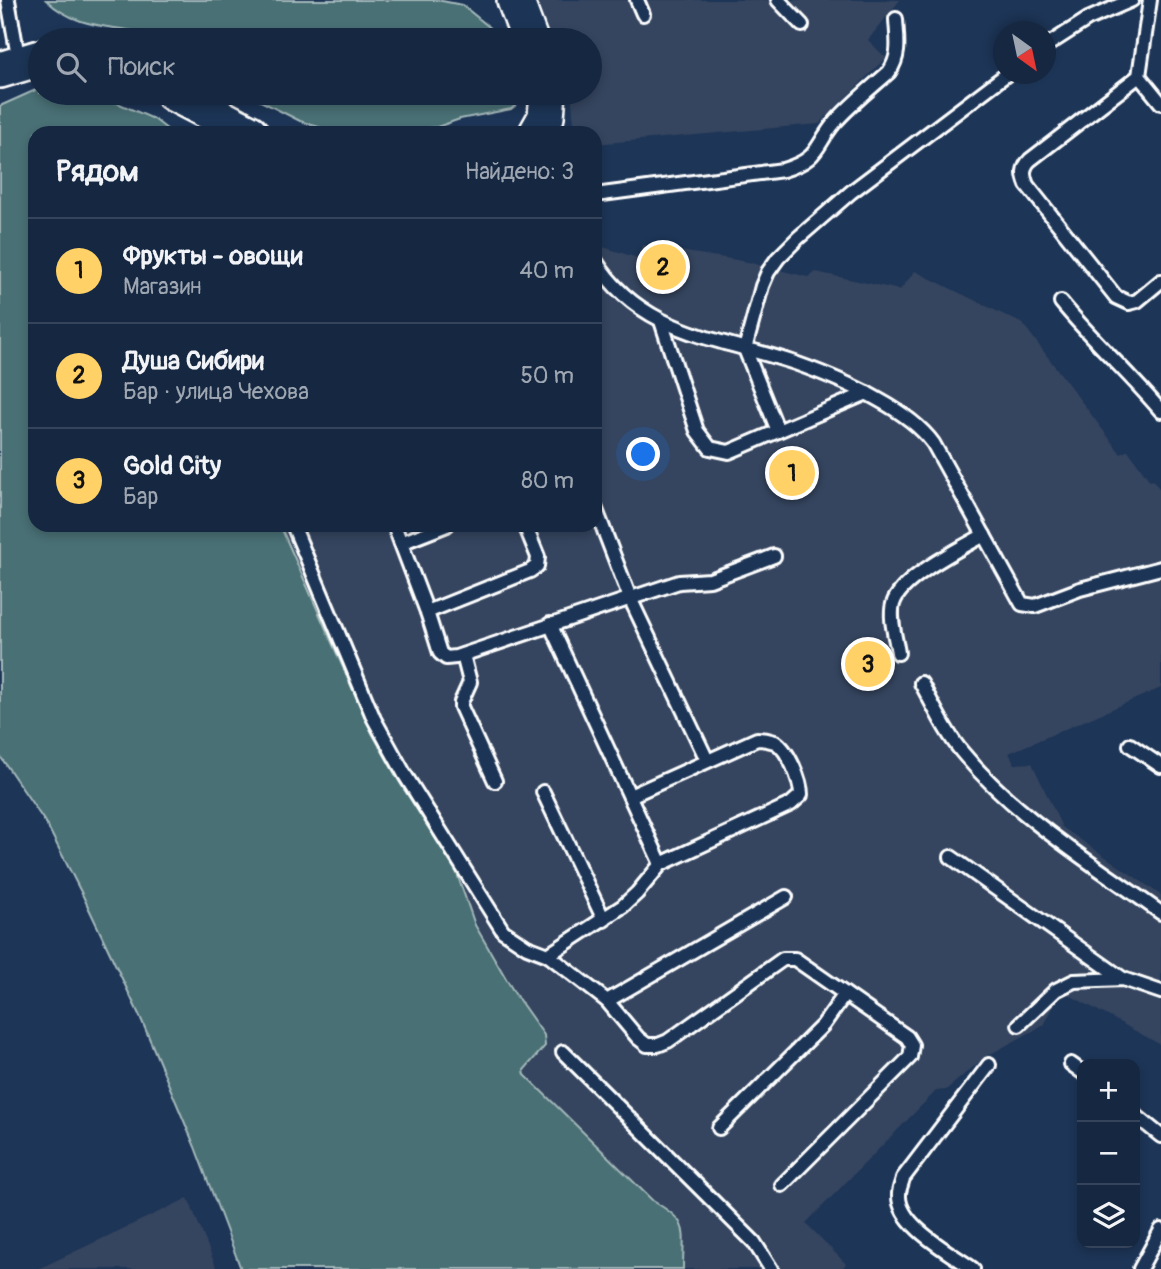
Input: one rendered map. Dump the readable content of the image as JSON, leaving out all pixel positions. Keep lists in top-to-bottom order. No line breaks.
{"north":"bottom right","page":{"search":"Поиск","heading":["Рядом","Найдено: 3"],"list":[{"mark":"1","name":"Фрукты - овощи","note":"Магазин","value":"40 m"},{"mark":"2","name":"Душа Сибири","note":"Бар · улица Чехова","value":"50 m"},{"mark":"3","name":"Gold City","note":"Бар","value":"80 m"}],"pins":["2","1","3"],"map_buttons":["+","−"]}}
